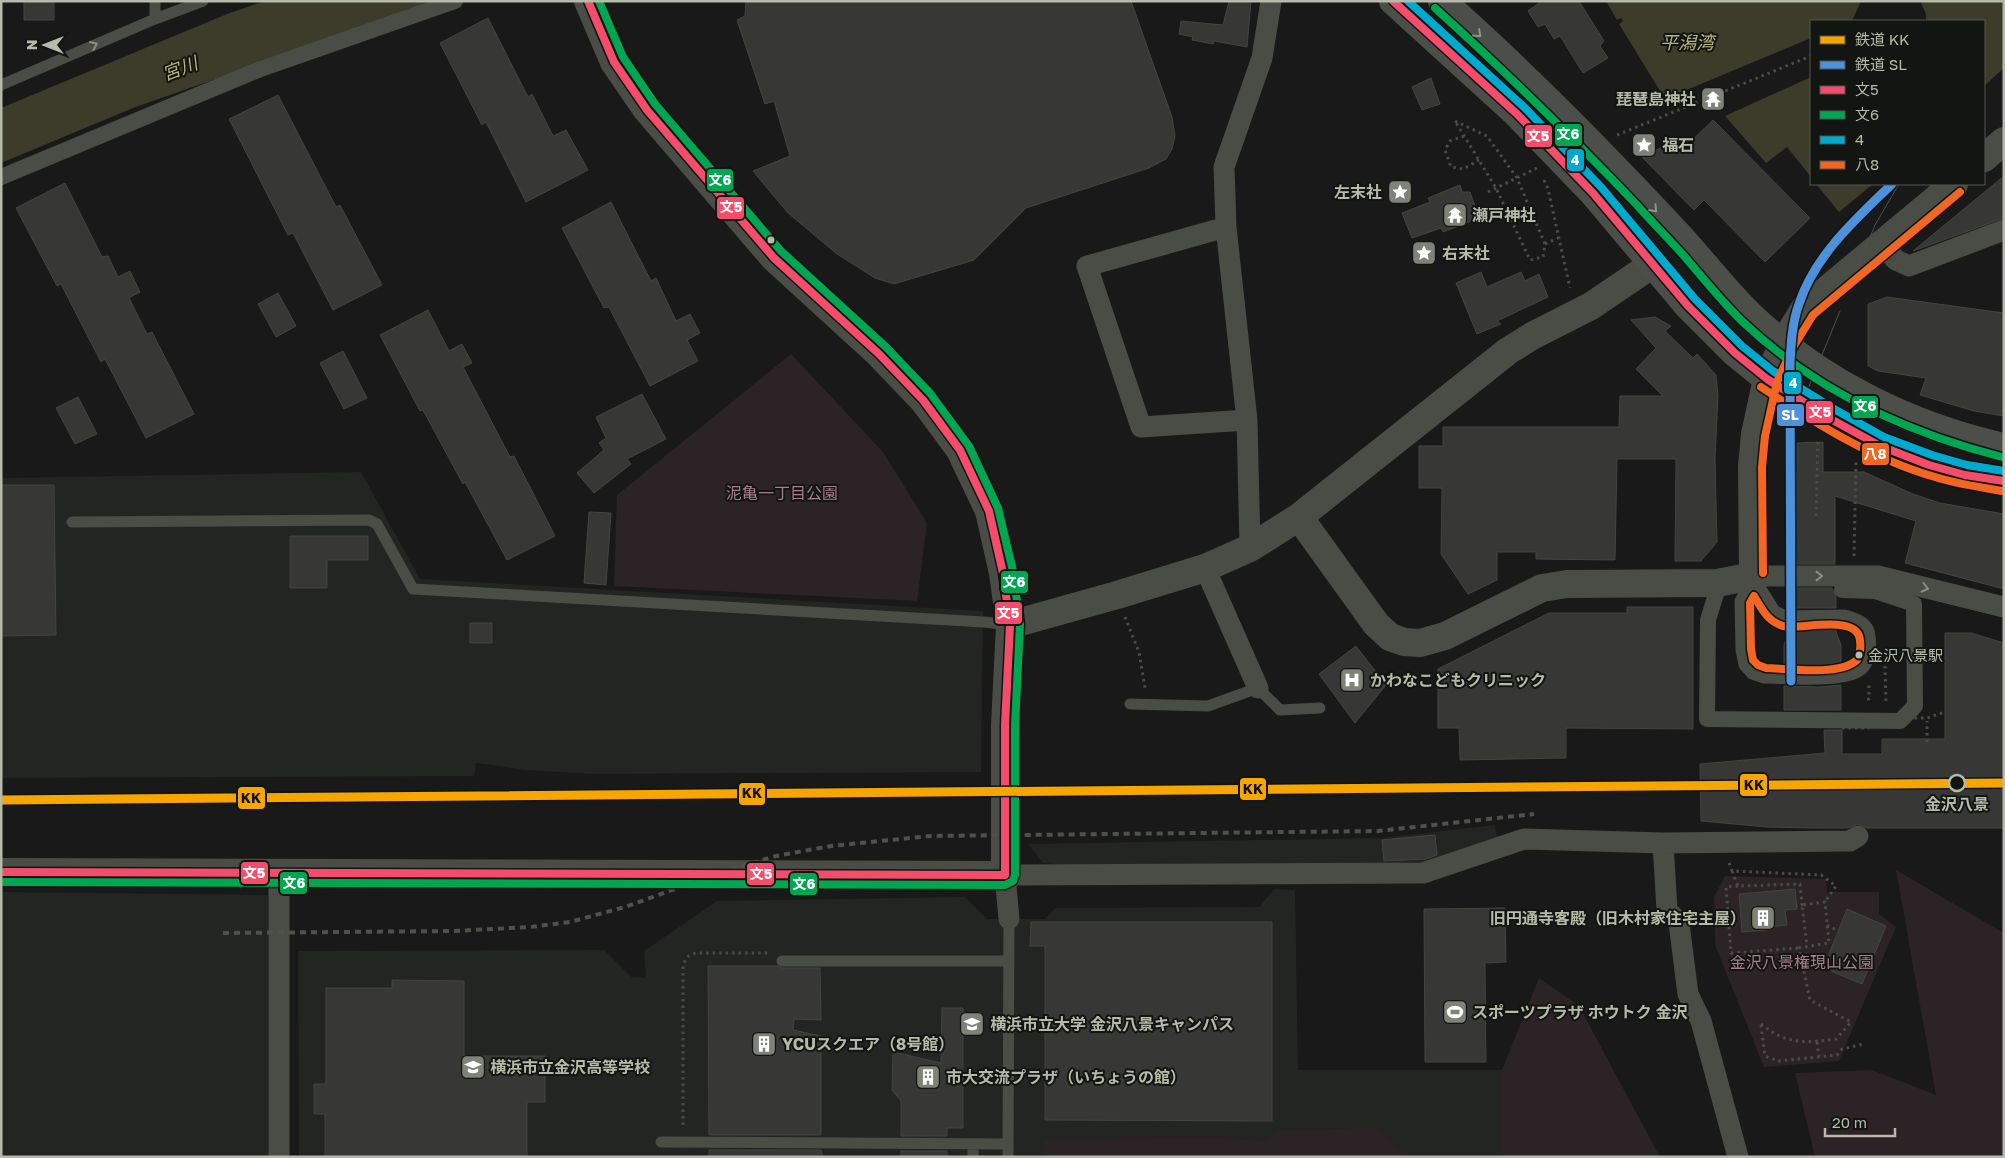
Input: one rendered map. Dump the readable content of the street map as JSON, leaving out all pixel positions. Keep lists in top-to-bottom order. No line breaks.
{"water":["平潟湾","宮川"],"parks":["泥亀一丁目公園","金沢八景権現山公園"],"places":{"temple":["琵琶島神社","瀬戸神社"],"place":["福石","左末社","右末社"],"other":["金沢八景駅","金沢八景"],"hospital":["かわなこどもクリニック"],"building":["旧円通寺客殿（旧木村家住宅主屋）","YCUスクエア（8号館）","市大交流プラザ（いちょうの館）"],"sports":["スポーツプラザ ホウトク 金沢"],"school or university":["横浜市立大学 金沢八景キャンパス","横浜市立金沢高等学校"]},"lines":["transit line 文5","transit line 文6","transit line 4","rail line SL","transit line 八8","rail line KK"],"legend":["鉄道 KK","鉄道 SL","文5","文6","4","八8"],"scale_bar":"20 m","north":"left"}
